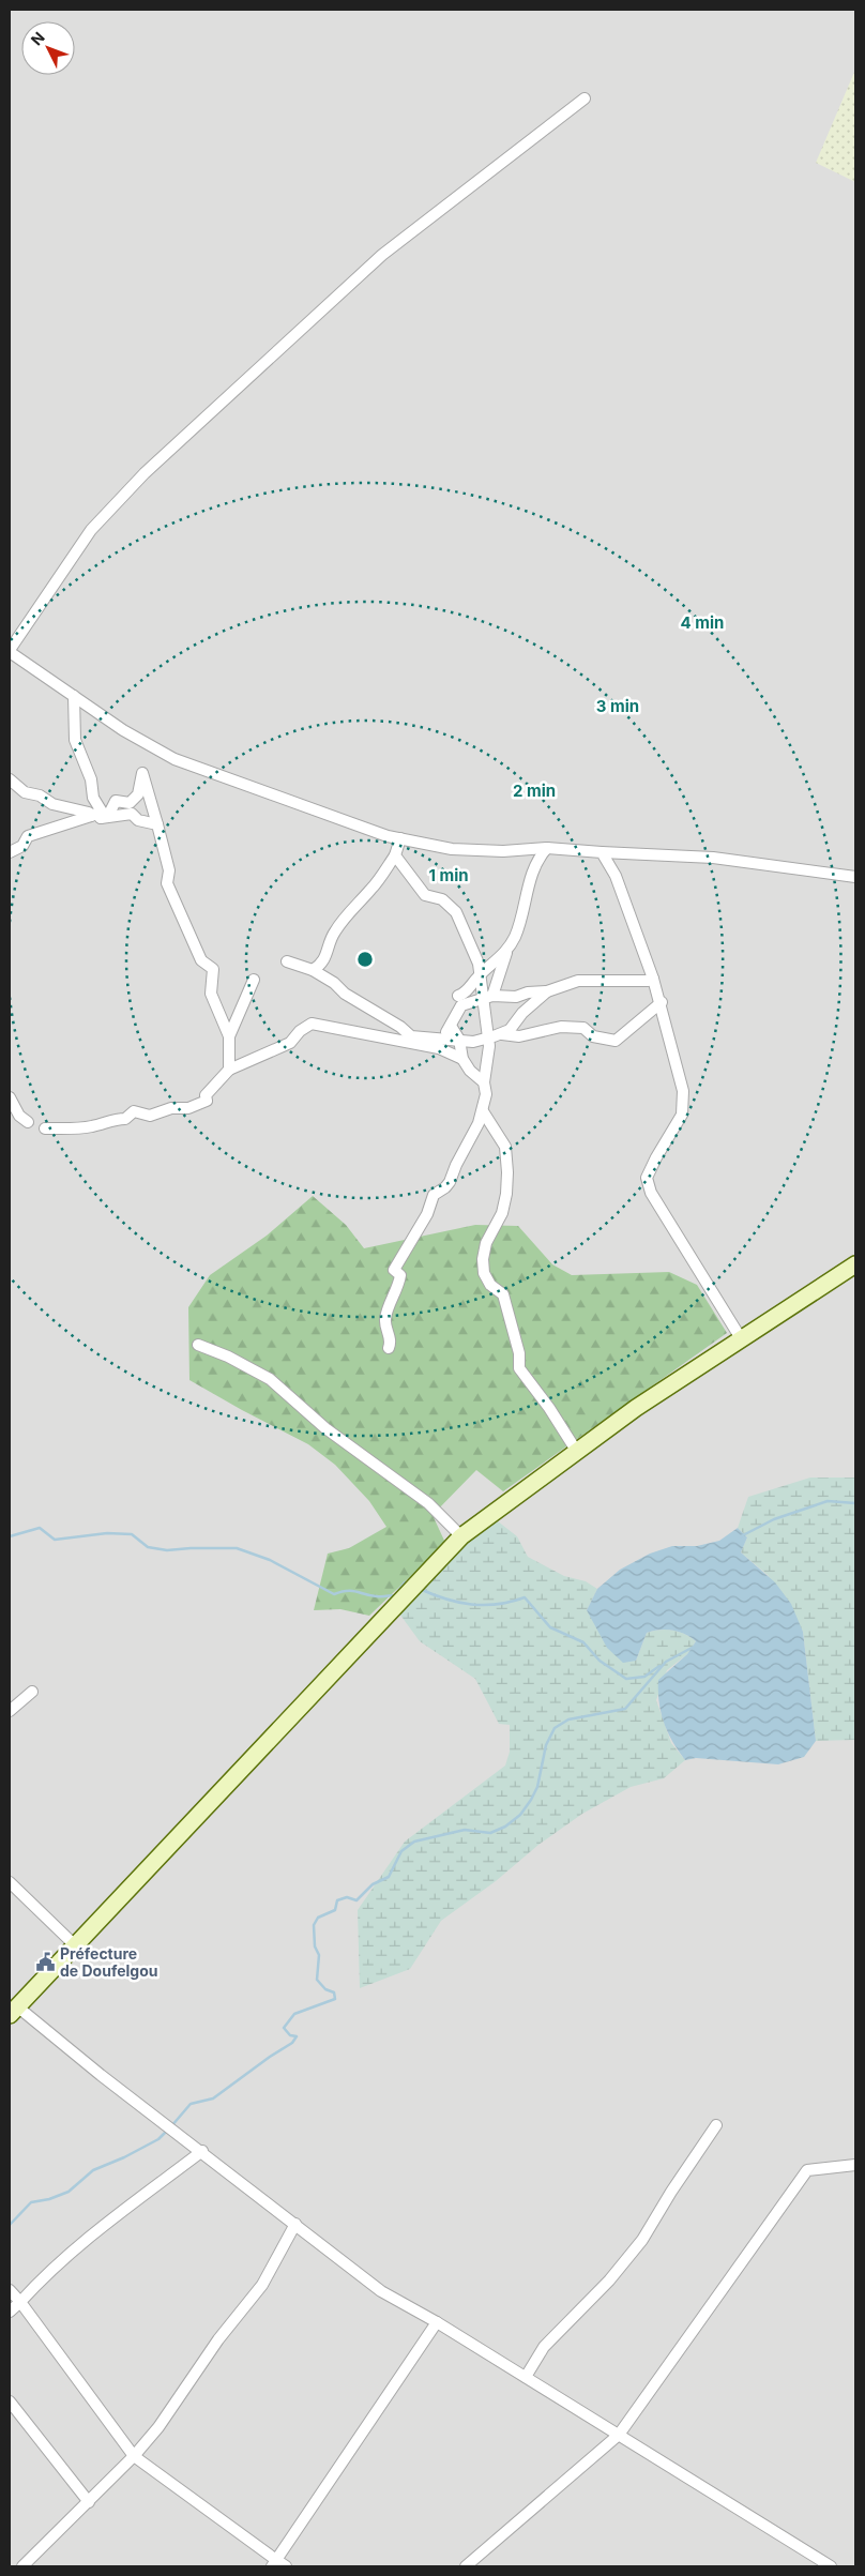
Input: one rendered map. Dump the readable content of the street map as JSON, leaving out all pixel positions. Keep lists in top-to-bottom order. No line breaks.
{"places":{"public building":["Préfecture de Doufelgou"]},"north":"top left","rings":["4 min","3 min","2 min","1 min"]}
